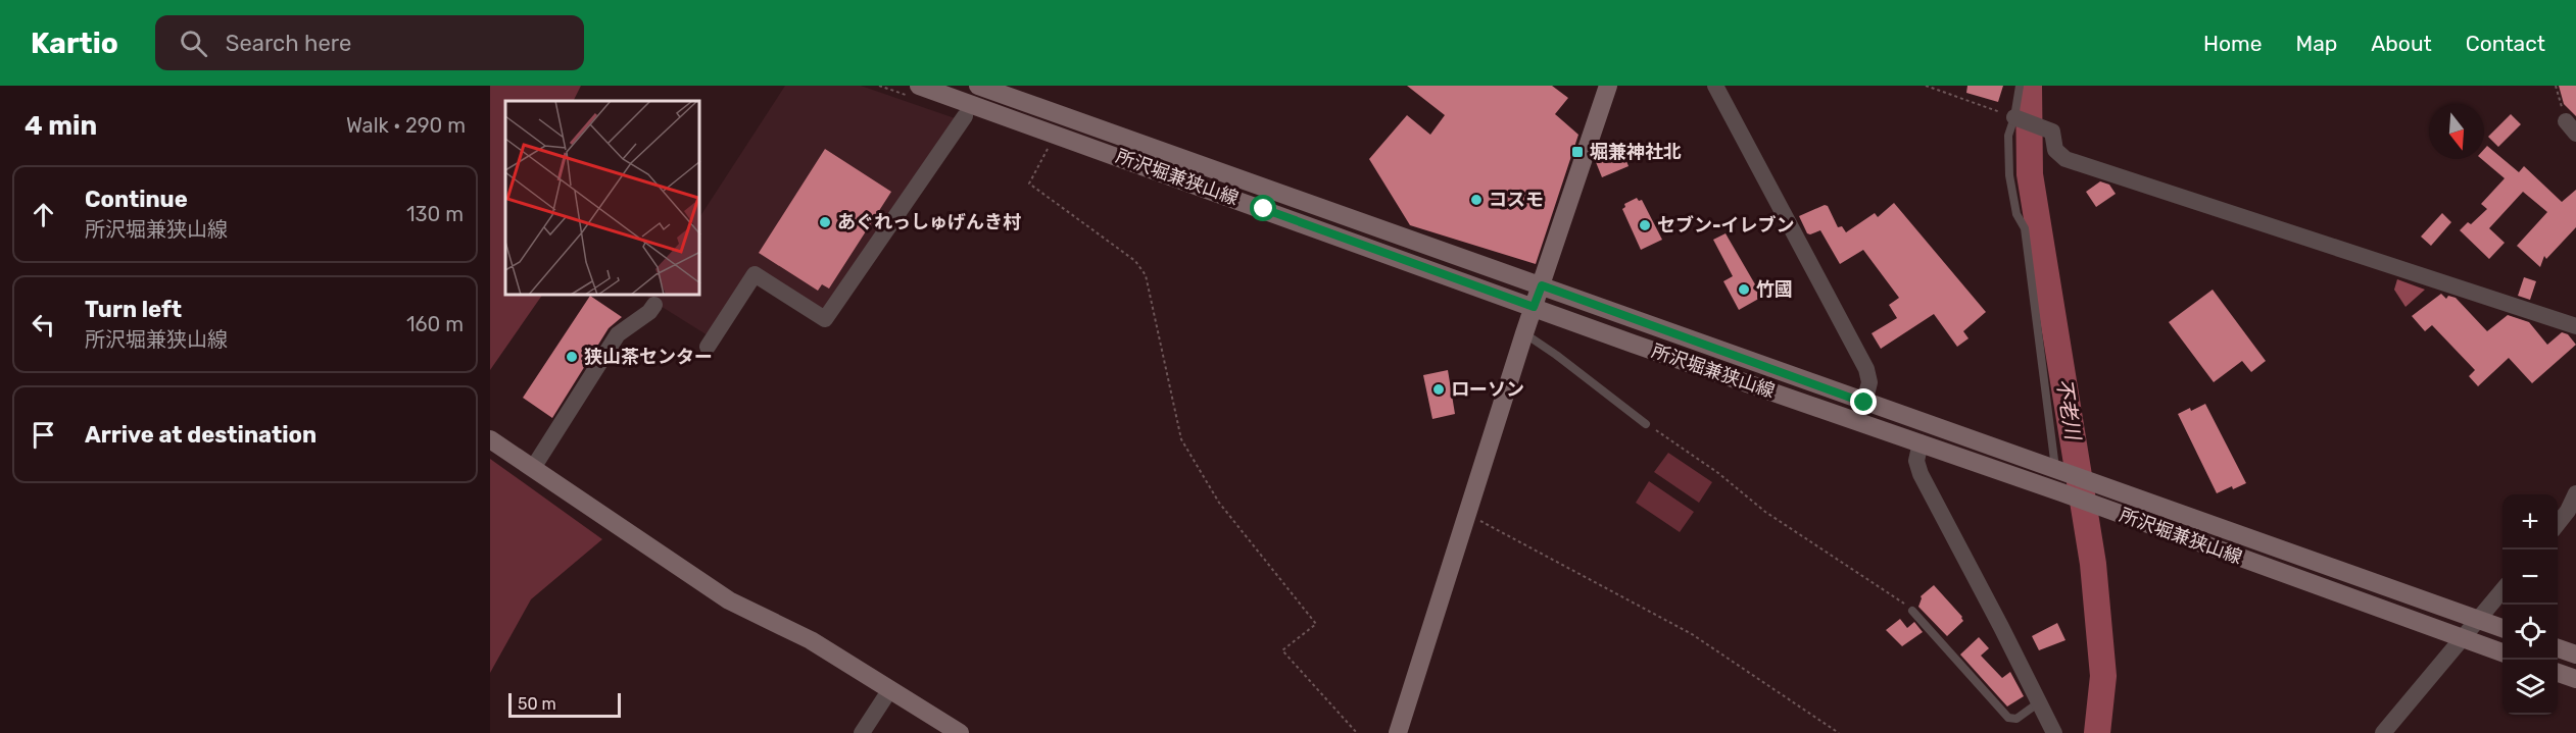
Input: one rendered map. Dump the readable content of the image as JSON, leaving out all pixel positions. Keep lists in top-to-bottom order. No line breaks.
{"streets":{"main road":["所沢堀兼狭山線"]},"water":["不老川"],"places":{"transit":["堀兼神社北"],"other":["コスモ","あぐれっしゅげんき村","セブン-イレブン","竹國","狭山茶センター","ローソン"]},"scale_bar":"50 m","north":"bottom","page":{"header":"Kartio","search":"Search here","nav":["Home","Map","About","Contact"],"heading":["4 min","Walk · 290 m"],"list":[["Continue","所沢堀兼狭山線","130 m"],["Turn left","所沢堀兼狭山線","160 m"],"Arrive at destination"],"map_buttons":["+","−"],"scale":"50 m"}}
